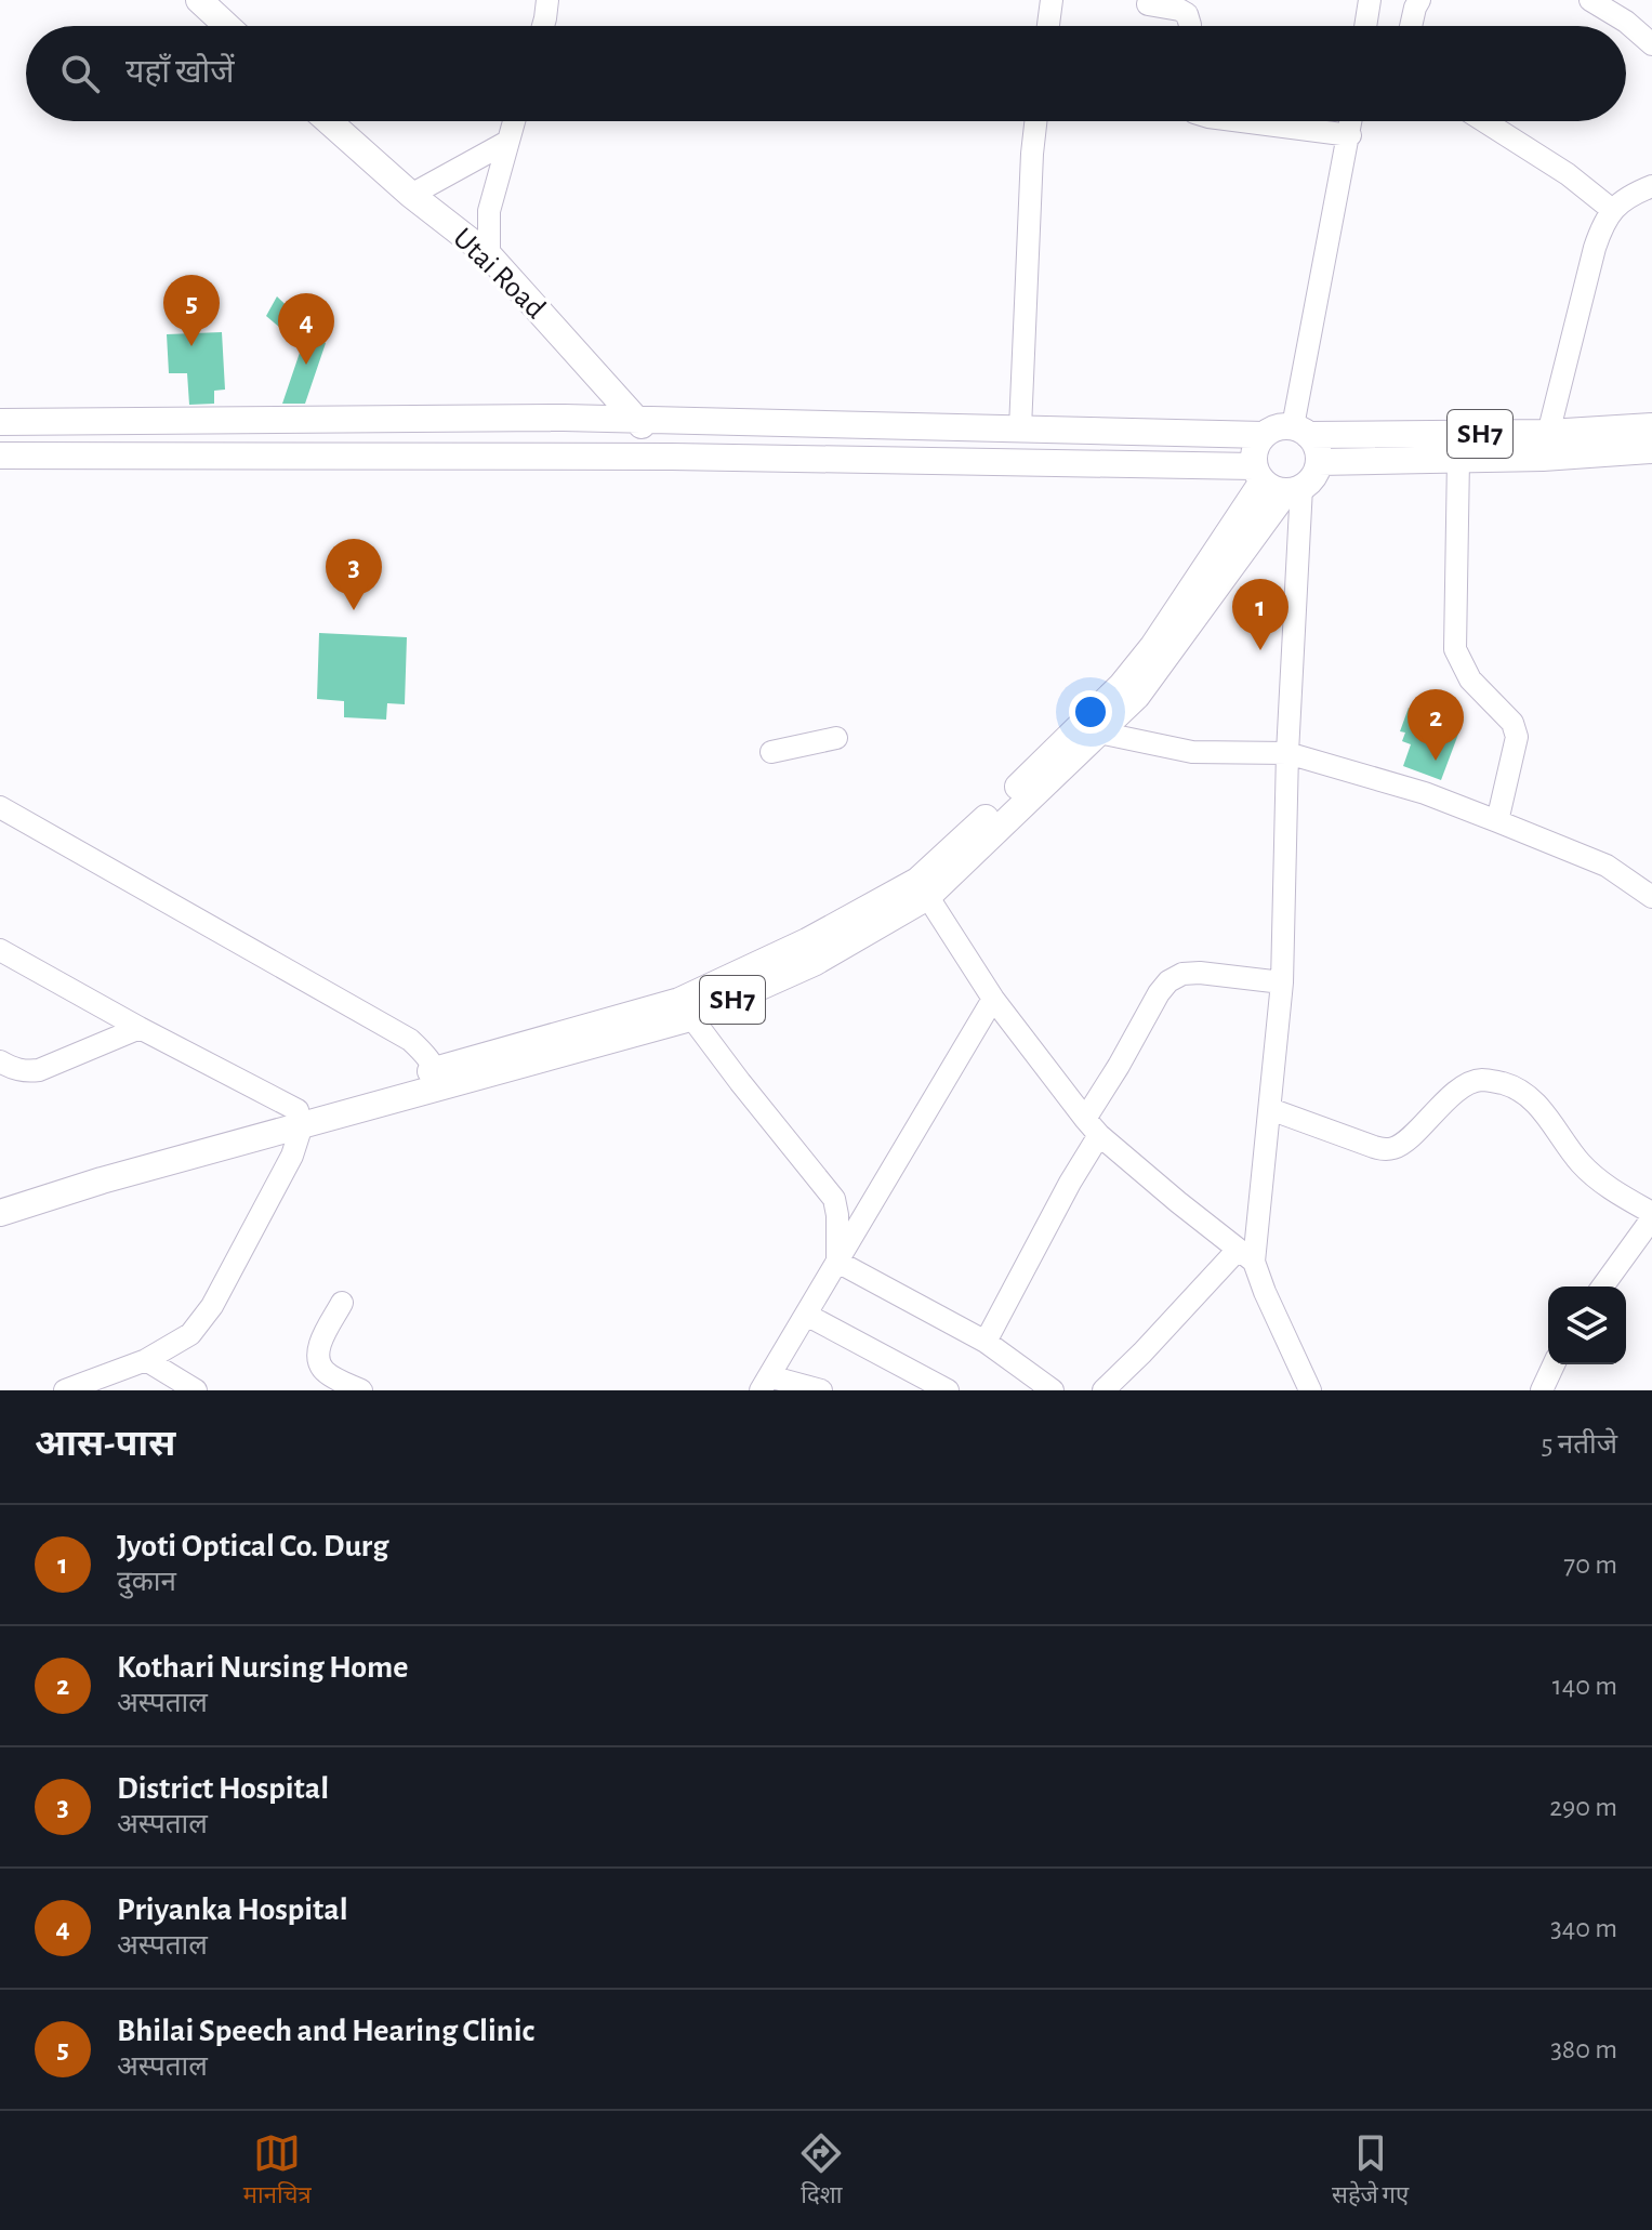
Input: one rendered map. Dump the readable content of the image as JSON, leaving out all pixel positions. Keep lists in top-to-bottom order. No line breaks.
{"streets":{"main road":["Utai Road","SH7"]},"page":{"search":"यहाँ खोजें","pins":["5","4","3","1","2"],"heading":["आस-पास","5 नतीजे"],"list":[{"mark":"1","name":"Jyoti Optical Co. Durg","note":"दुकान","value":"70 m"},{"mark":"2","name":"Kothari Nursing Home","note":"अस्पताल","value":"140 m"},{"mark":"3","name":"District Hospital","note":"अस्पताल","value":"290 m"},{"mark":"4","name":"Priyanka Hospital","note":"अस्पताल","value":"340 m"},{"mark":"5","name":"Bhilai Speech and Hearing Clinic","note":"अस्पताल","value":"380 m"}],"nav":["मानचित्र","दिशा","सहेजे गए"]}}
